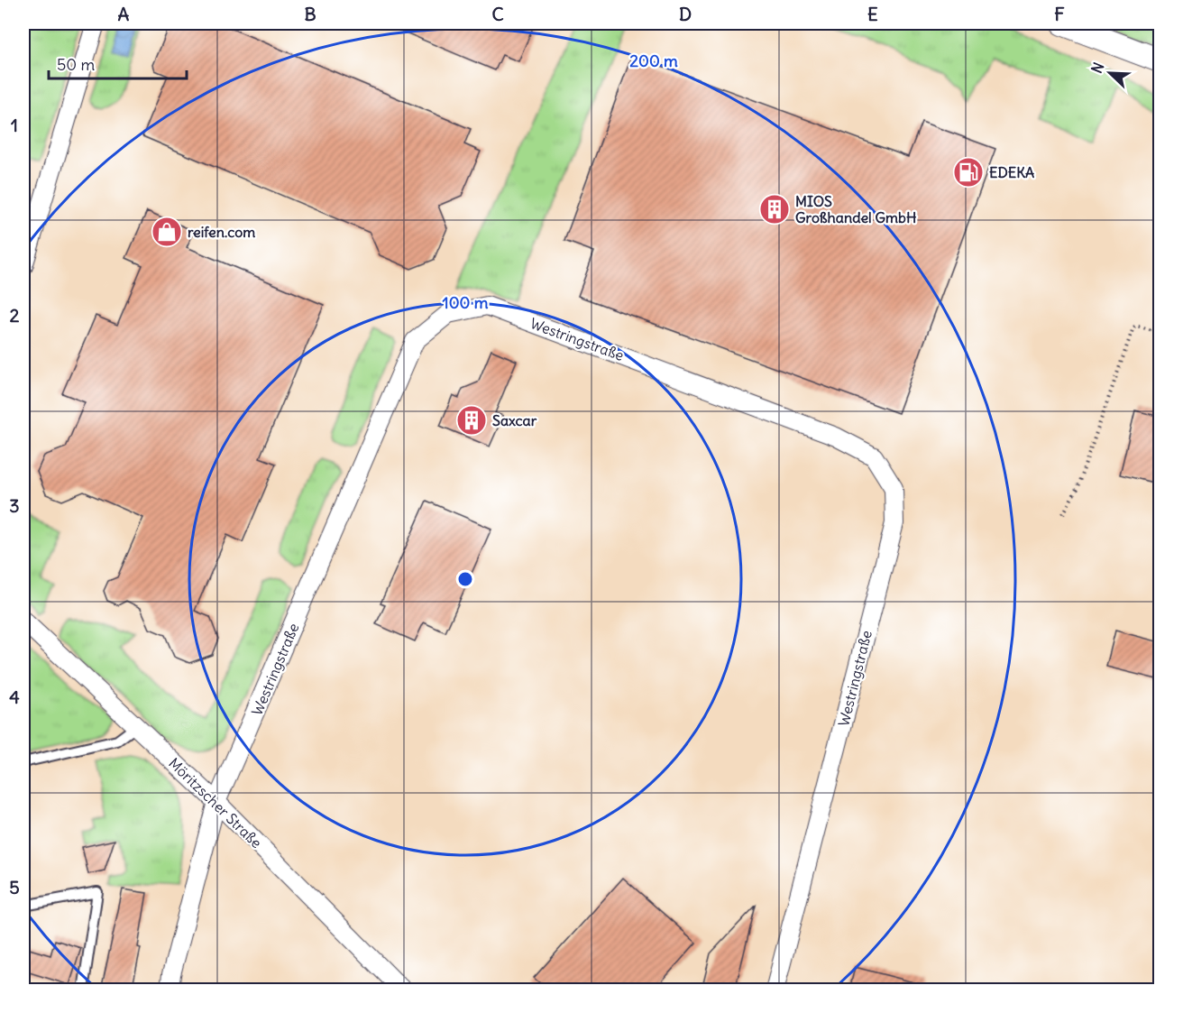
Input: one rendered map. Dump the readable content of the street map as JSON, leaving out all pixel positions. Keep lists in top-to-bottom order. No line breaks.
{"streets":{"street":["Westringstraße","Möritzscher Straße"]},"crossings":[["Westringstraße","Möritzscher Straße"]],"places":{"fuel station":["EDEKA"],"building":["MIOS Großhandel GmbH","Saxcar"],"shop":["reifen.com"]},"scale_bar":"50 m","north":"top left","grid":{"columns":["A","B","C","D","E","F"],"rows":["1","2","3","4","5"]},"rings":["200 m","100 m"]}
